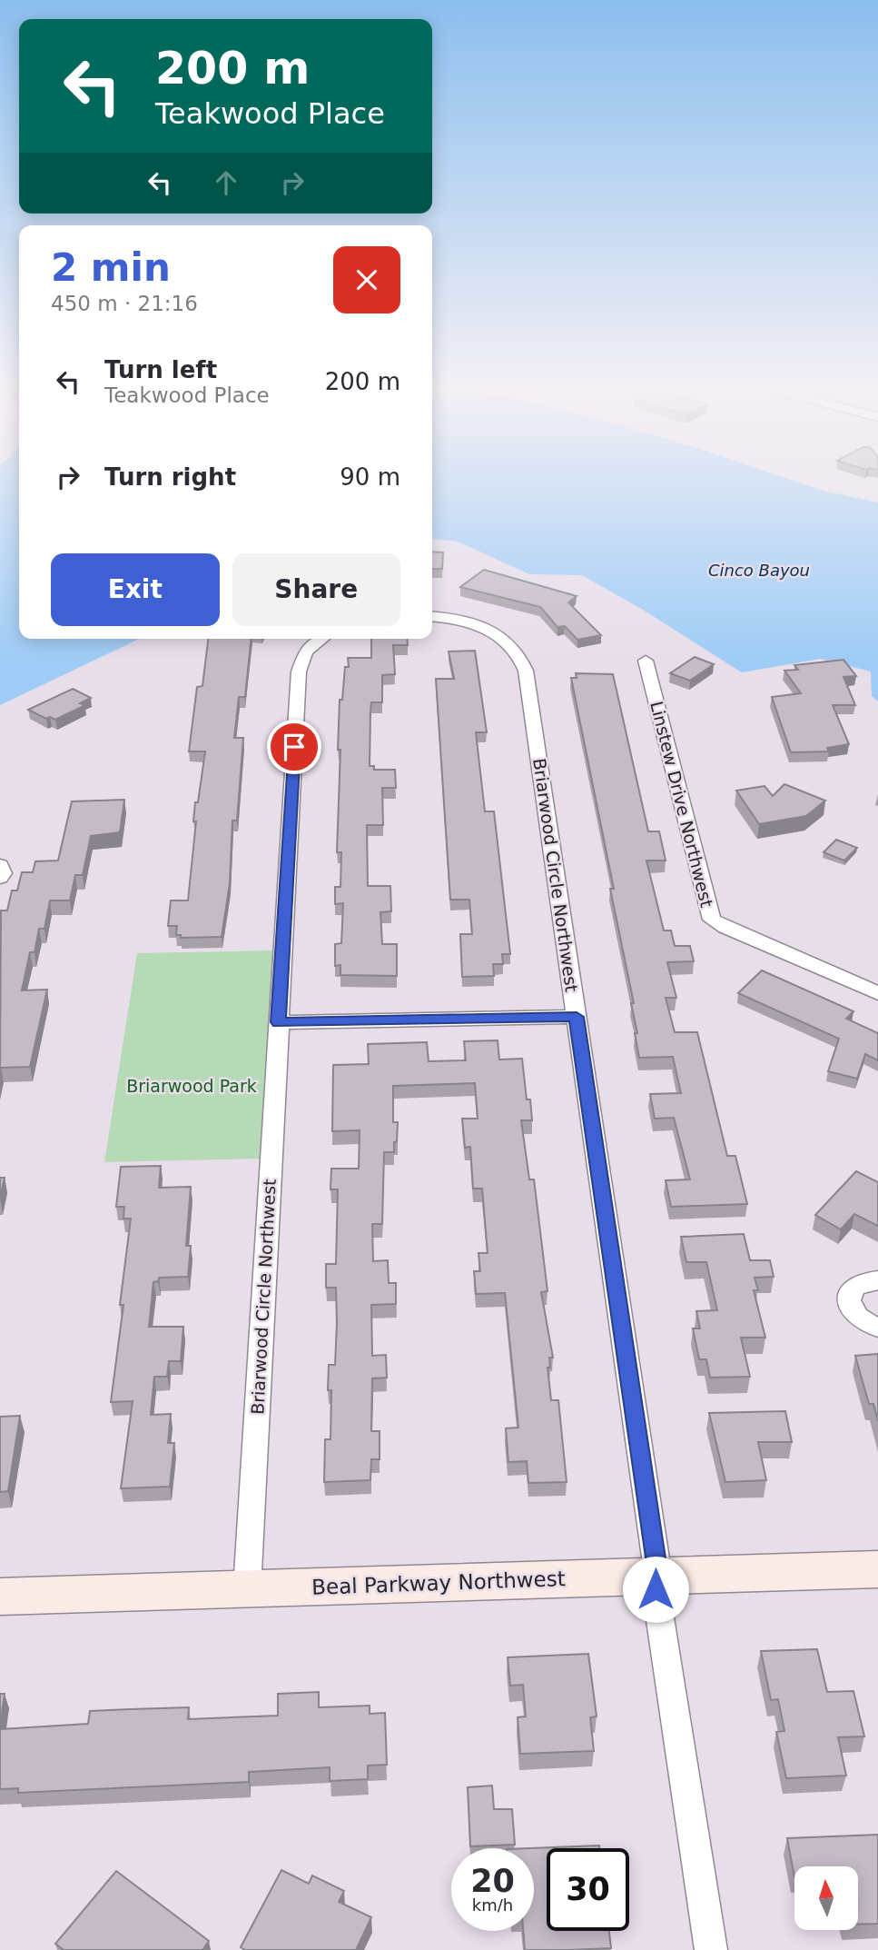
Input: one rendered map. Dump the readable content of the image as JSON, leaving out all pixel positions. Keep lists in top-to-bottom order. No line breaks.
{"streets":{"main road":["Beal Parkway Northwest"],"street":["Linstew Drive Northwest","Briarwood Circle Northwest"]},"crossings":[["Briarwood Circle Northwest","Beal Parkway Northwest"]],"water":["Cinco Bayou"],"parks":["Briarwood Park"],"north":"top","page":{"turn":["200 m","Teakwood Place"],"heading":["2 min","450 m · 21:16"],"list":[{"name":"Turn left","note":"Teakwood Place","value":"200 m"},{"name":"Turn right","value":"90 m"}],"buttons":["Exit","Share"],"speed":"20 km/h","limit":"30"}}
